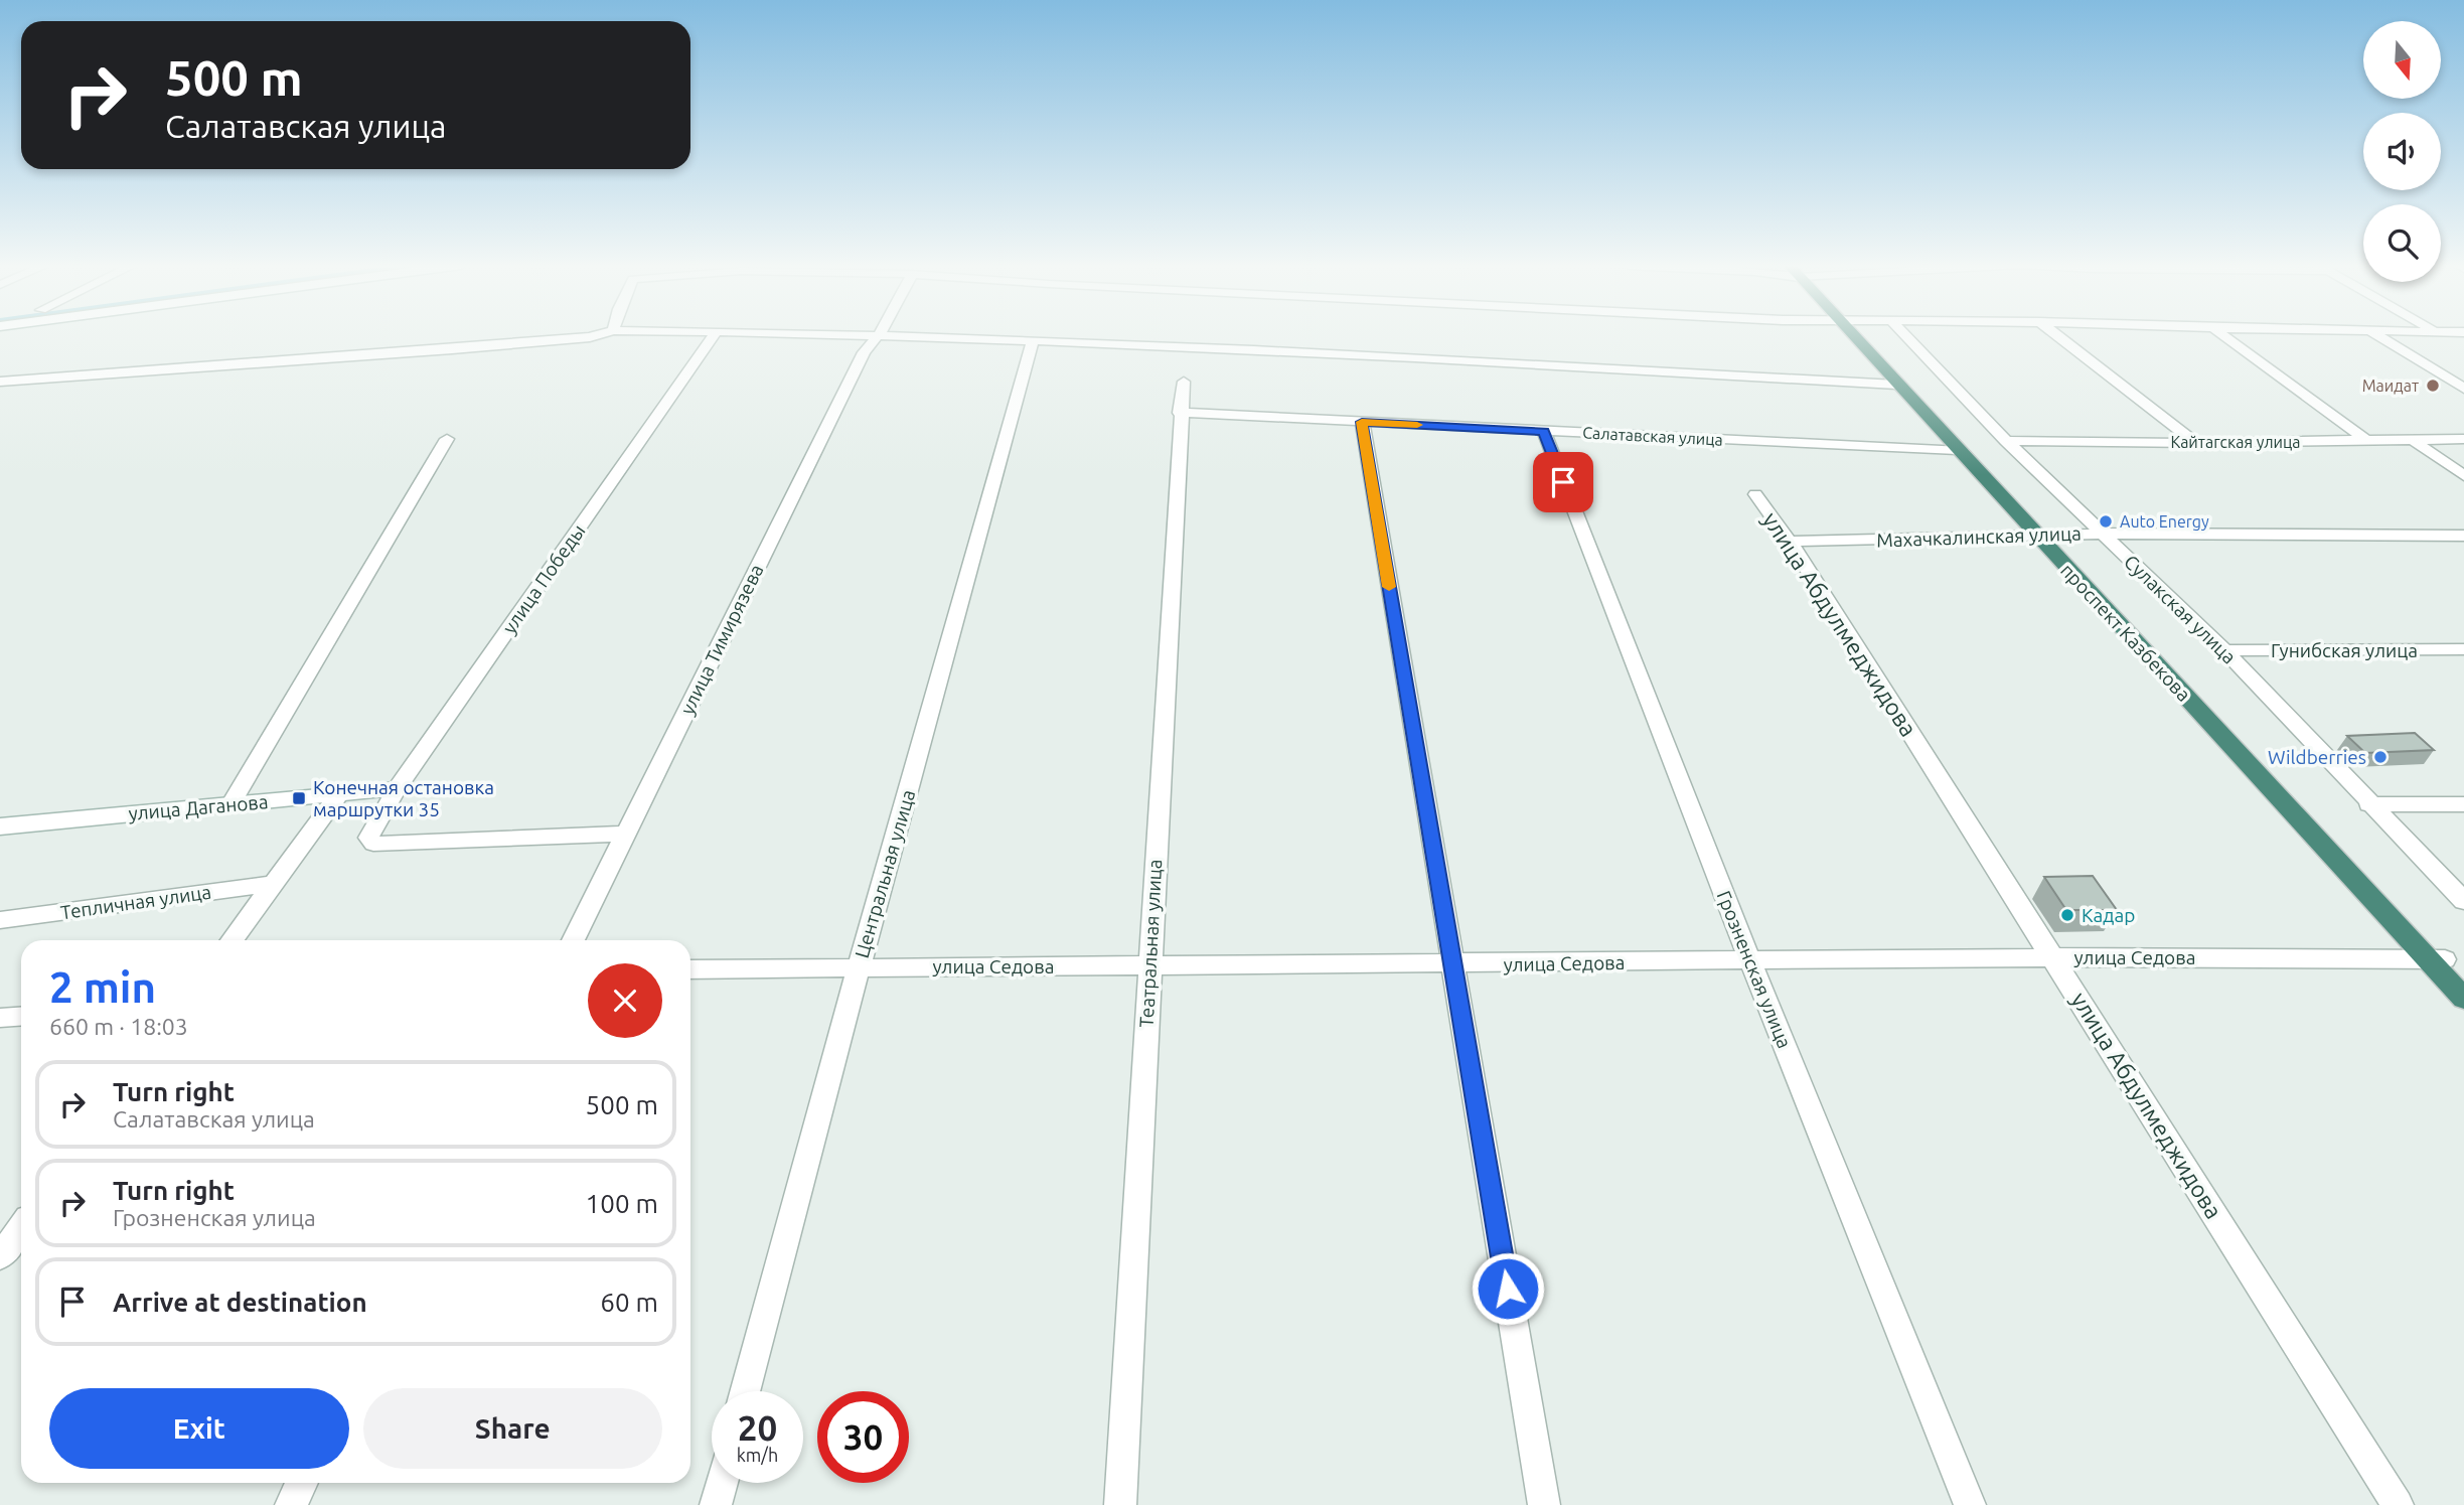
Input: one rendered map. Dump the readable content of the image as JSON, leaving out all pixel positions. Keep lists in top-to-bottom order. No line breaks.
{"streets":{"highway":["проспект Казбекова"],"main road":["улица Даганова"],"street":["Салатавская улица","Кайтагская улица","Махачкалинская улица","улица Победы","Сулакская улица","улица Абдулмеджидова","улица Тимирязева","Гунибская улица","Центральная улица","Тепличная улица","Театральная улица","улица Седова","Грозненская улица"]},"crossings":[["Салатавская улица","проспект Казбекова"],["Салатавская улица","Театральная улица"],["Салатавская улица","Грозненская улица"],["Кайтагская улица","Сулакская улица"],["Махачкалинская улица","Сулакская улица"],["Махачкалинская улица","улица Абдулмеджидова"],["Махачкалинская улица","проспект Казбекова"],["улица Победы","улица Тимирязева"],["улица Победы","улица Даганова"],["Сулакская улица","Гунибская улица"],["улица Абдулмеджидова","улица Седова"],["проспект Казбекова","улица Седова"],["Центральная улица","улица Седова"],["Театральная улица","улица Седова"],["улица Седова","Грозненская улица"]],"places":{"other":["Маидат","Auto Energy","Wildberries","Кадар"],"transit":["Конечная остановка маршрутки 35"]},"north":"bottom","page":{"turn":["500 m","Салатавская улица"],"heading":["2 min","660 m · 18:03"],"list":[{"name":"Turn right","note":"Салатавская улица","value":"500 m"},{"name":"Turn right","note":"Грозненская улица","value":"100 m"},{"name":"Arrive at destination","value":"60 m"}],"buttons":["Exit","Share"],"speed":"20 km/h","limit":"30"}}
